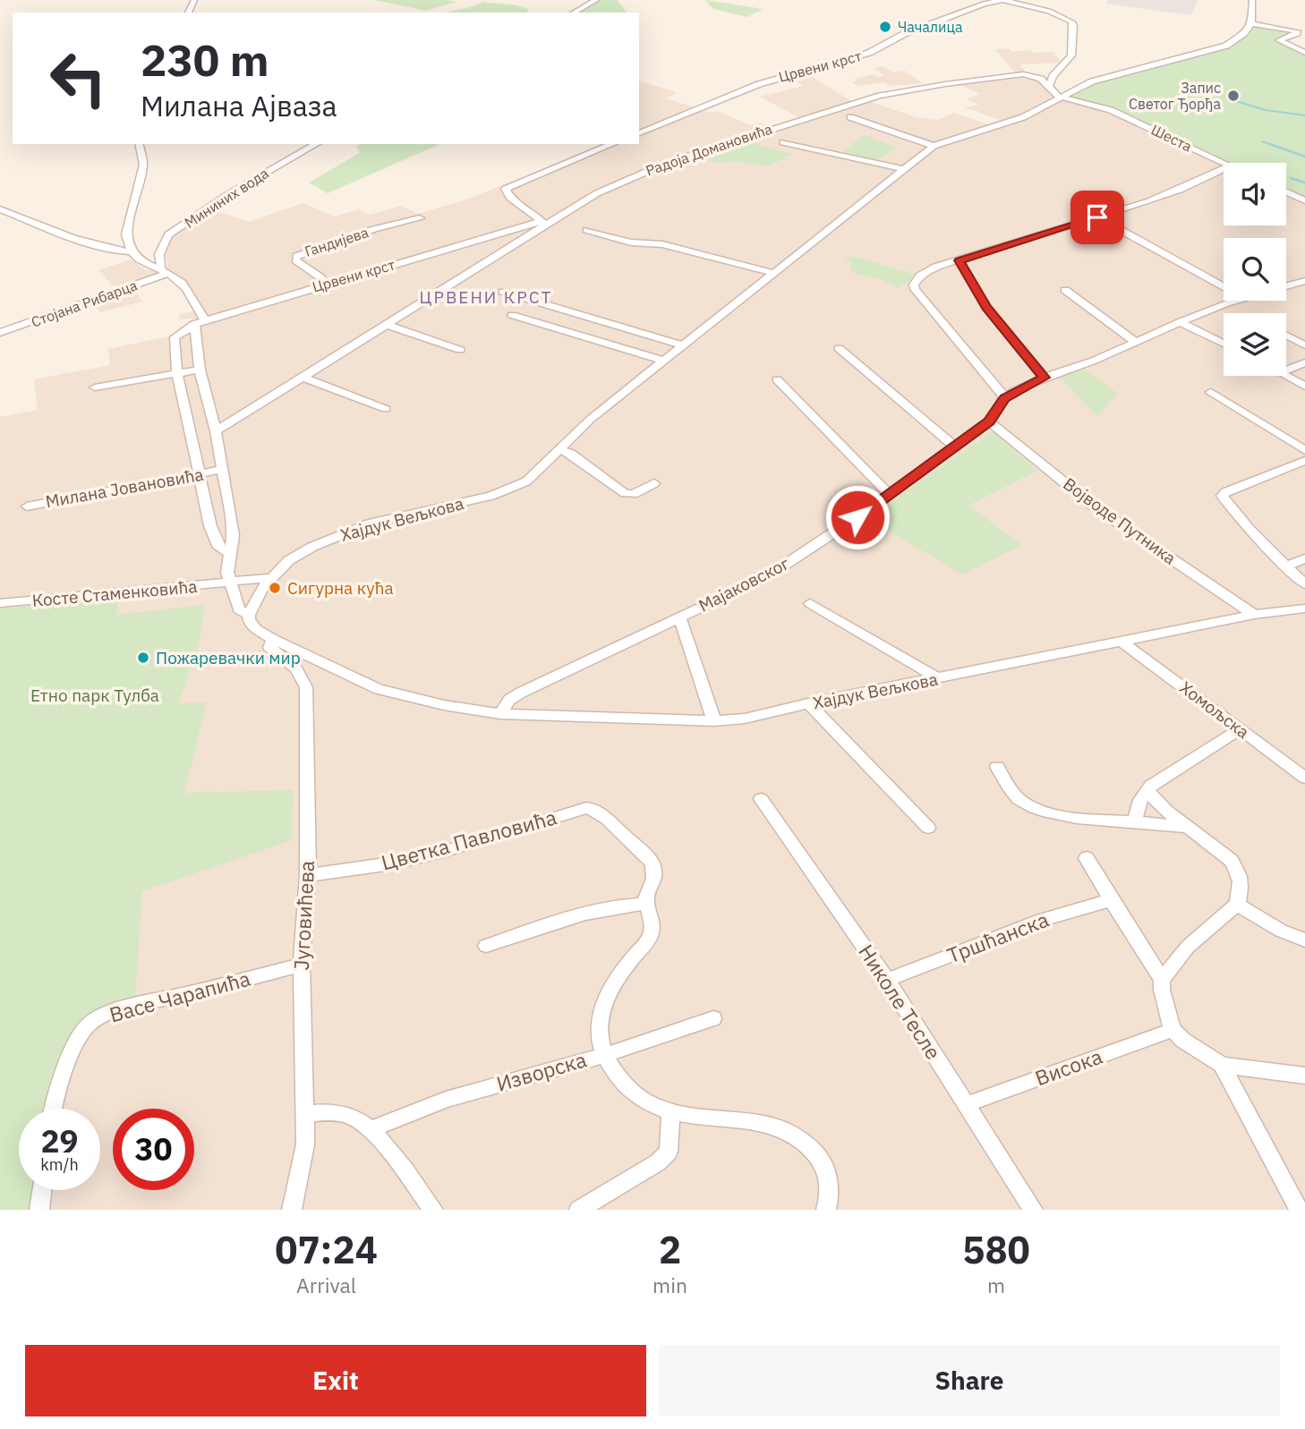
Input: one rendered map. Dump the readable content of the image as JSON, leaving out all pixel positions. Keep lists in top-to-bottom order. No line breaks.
{"streets":{"street":["Црвени крст","Шеста","Радоја Домановића","Мининих вода","Гандијева","Стојана Рибарца","Милана Јовановића","Хајдук Вељкова","Војводе Путника","Мајаковског","Косте Стаменковића","Хомољска","Цветка Павловића","Југовићева","Тршћанска","Васе Чарапића","Николе Тесле","Висока","Изворска"]},"crossings":[["Црвени крст","Радоја Домановића"],["Црвени крст","Гандијева"],["Шеста","Хајдук Вељкова"],["Мининих вода","Стојана Рибарца"],["Хајдук Вељкова","Војводе Путника"],["Хајдук Вељкова","Мајаковског"],["Хајдук Вељкова","Косте Стаменковића"],["Хајдук Вељкова","Хомољска"],["Хајдук Вељкова","Југовићева"],["Војводе Путника","Мајаковског"],["Цветка Павловића","Југовићева"],["Југовићева","Васе Чарапића"],["Тршћанска","Николе Тесле"],["Николе Тесле","Висока"]],"districts":["ЦРВЕНИ КРСТ"],"parks":["Етно парк Тулба"],"places":["Чачалица","Запис Светог Ђорђа","Сигурна кућа","Пожаревачки мир"],"page":{"turn":["230 m","Милана Ајваза"],"speed":"29 km/h","limit":"30","eta":["07:24","Arrival","2","min","580","m"],"buttons":["Exit","Share"]}}
